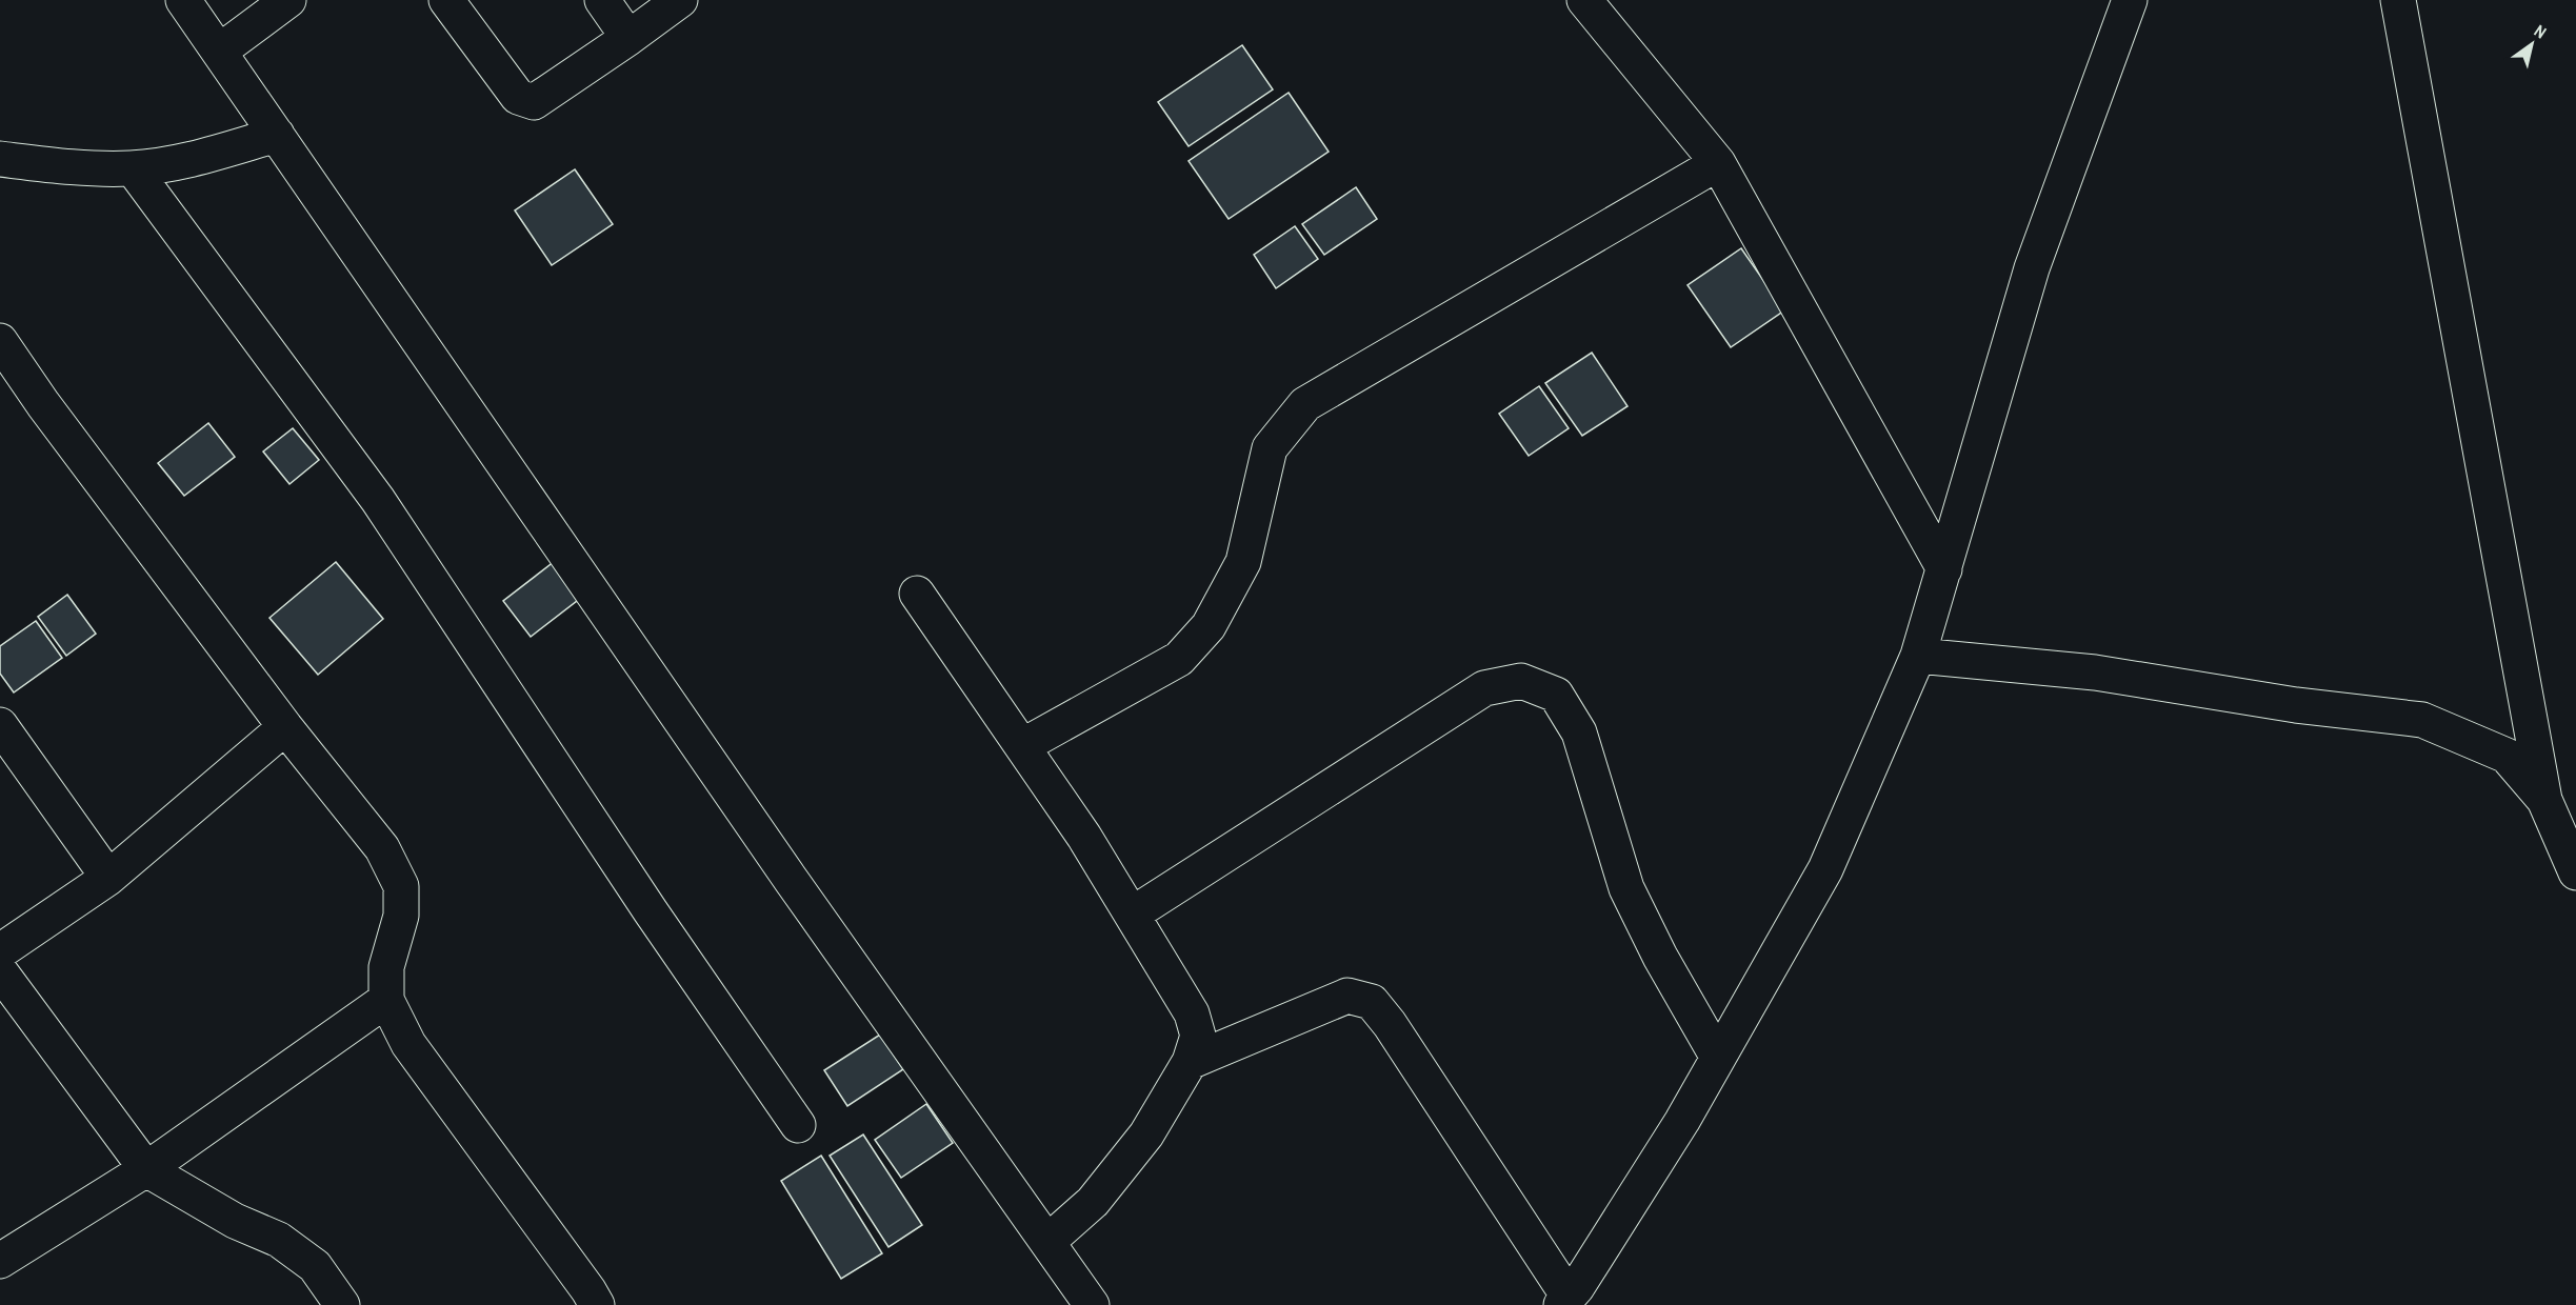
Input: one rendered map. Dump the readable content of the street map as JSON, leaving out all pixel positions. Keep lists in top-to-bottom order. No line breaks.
{"north":"top right"}
